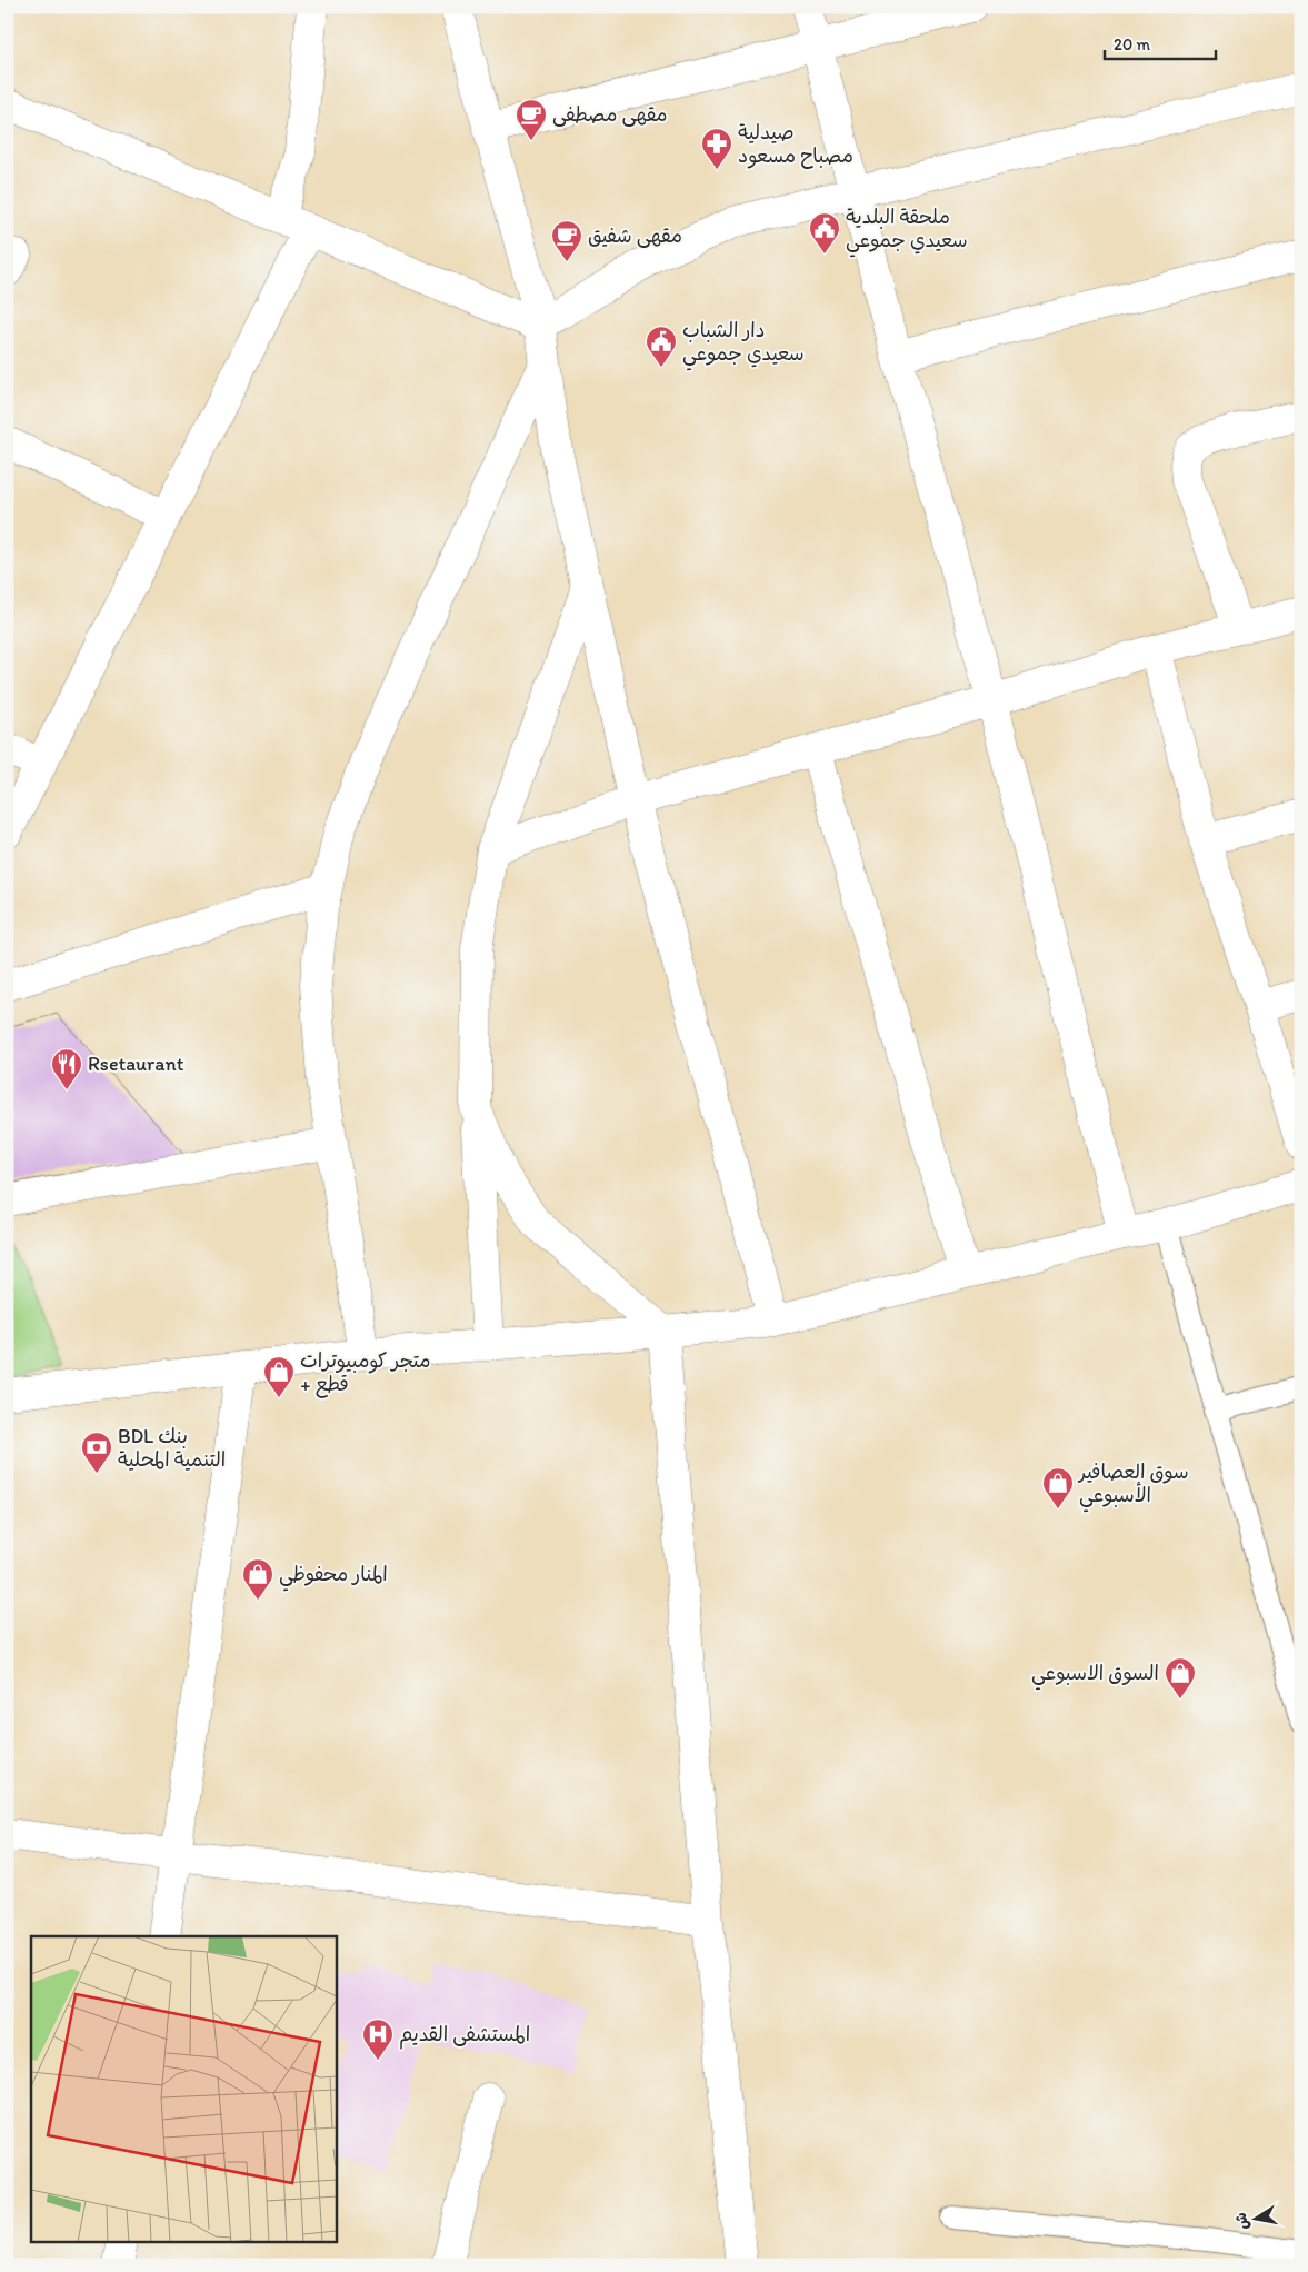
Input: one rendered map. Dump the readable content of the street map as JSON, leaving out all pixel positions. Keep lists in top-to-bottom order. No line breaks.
{"places":{"cafe":["مقهى مصطفى","مقهى شفيق"],"pharmacy":["صيدلية مصباح مسعود"],"public building":["ملحقة البلدية سعيدي جموعي","دار الشباب سعيدي جموعي"],"restaurant":["Rsetaurant"],"shop":["متجر كومبيوترات + قطع","سوق العصافير الأسبوعي","المنار محفوظي","السوق الاسبوعي"],"bank":["BDL بنك التنمية المحلية"],"hospital":["المستشفى القديم"]},"scale_bar":"20 m","north":"left"}
